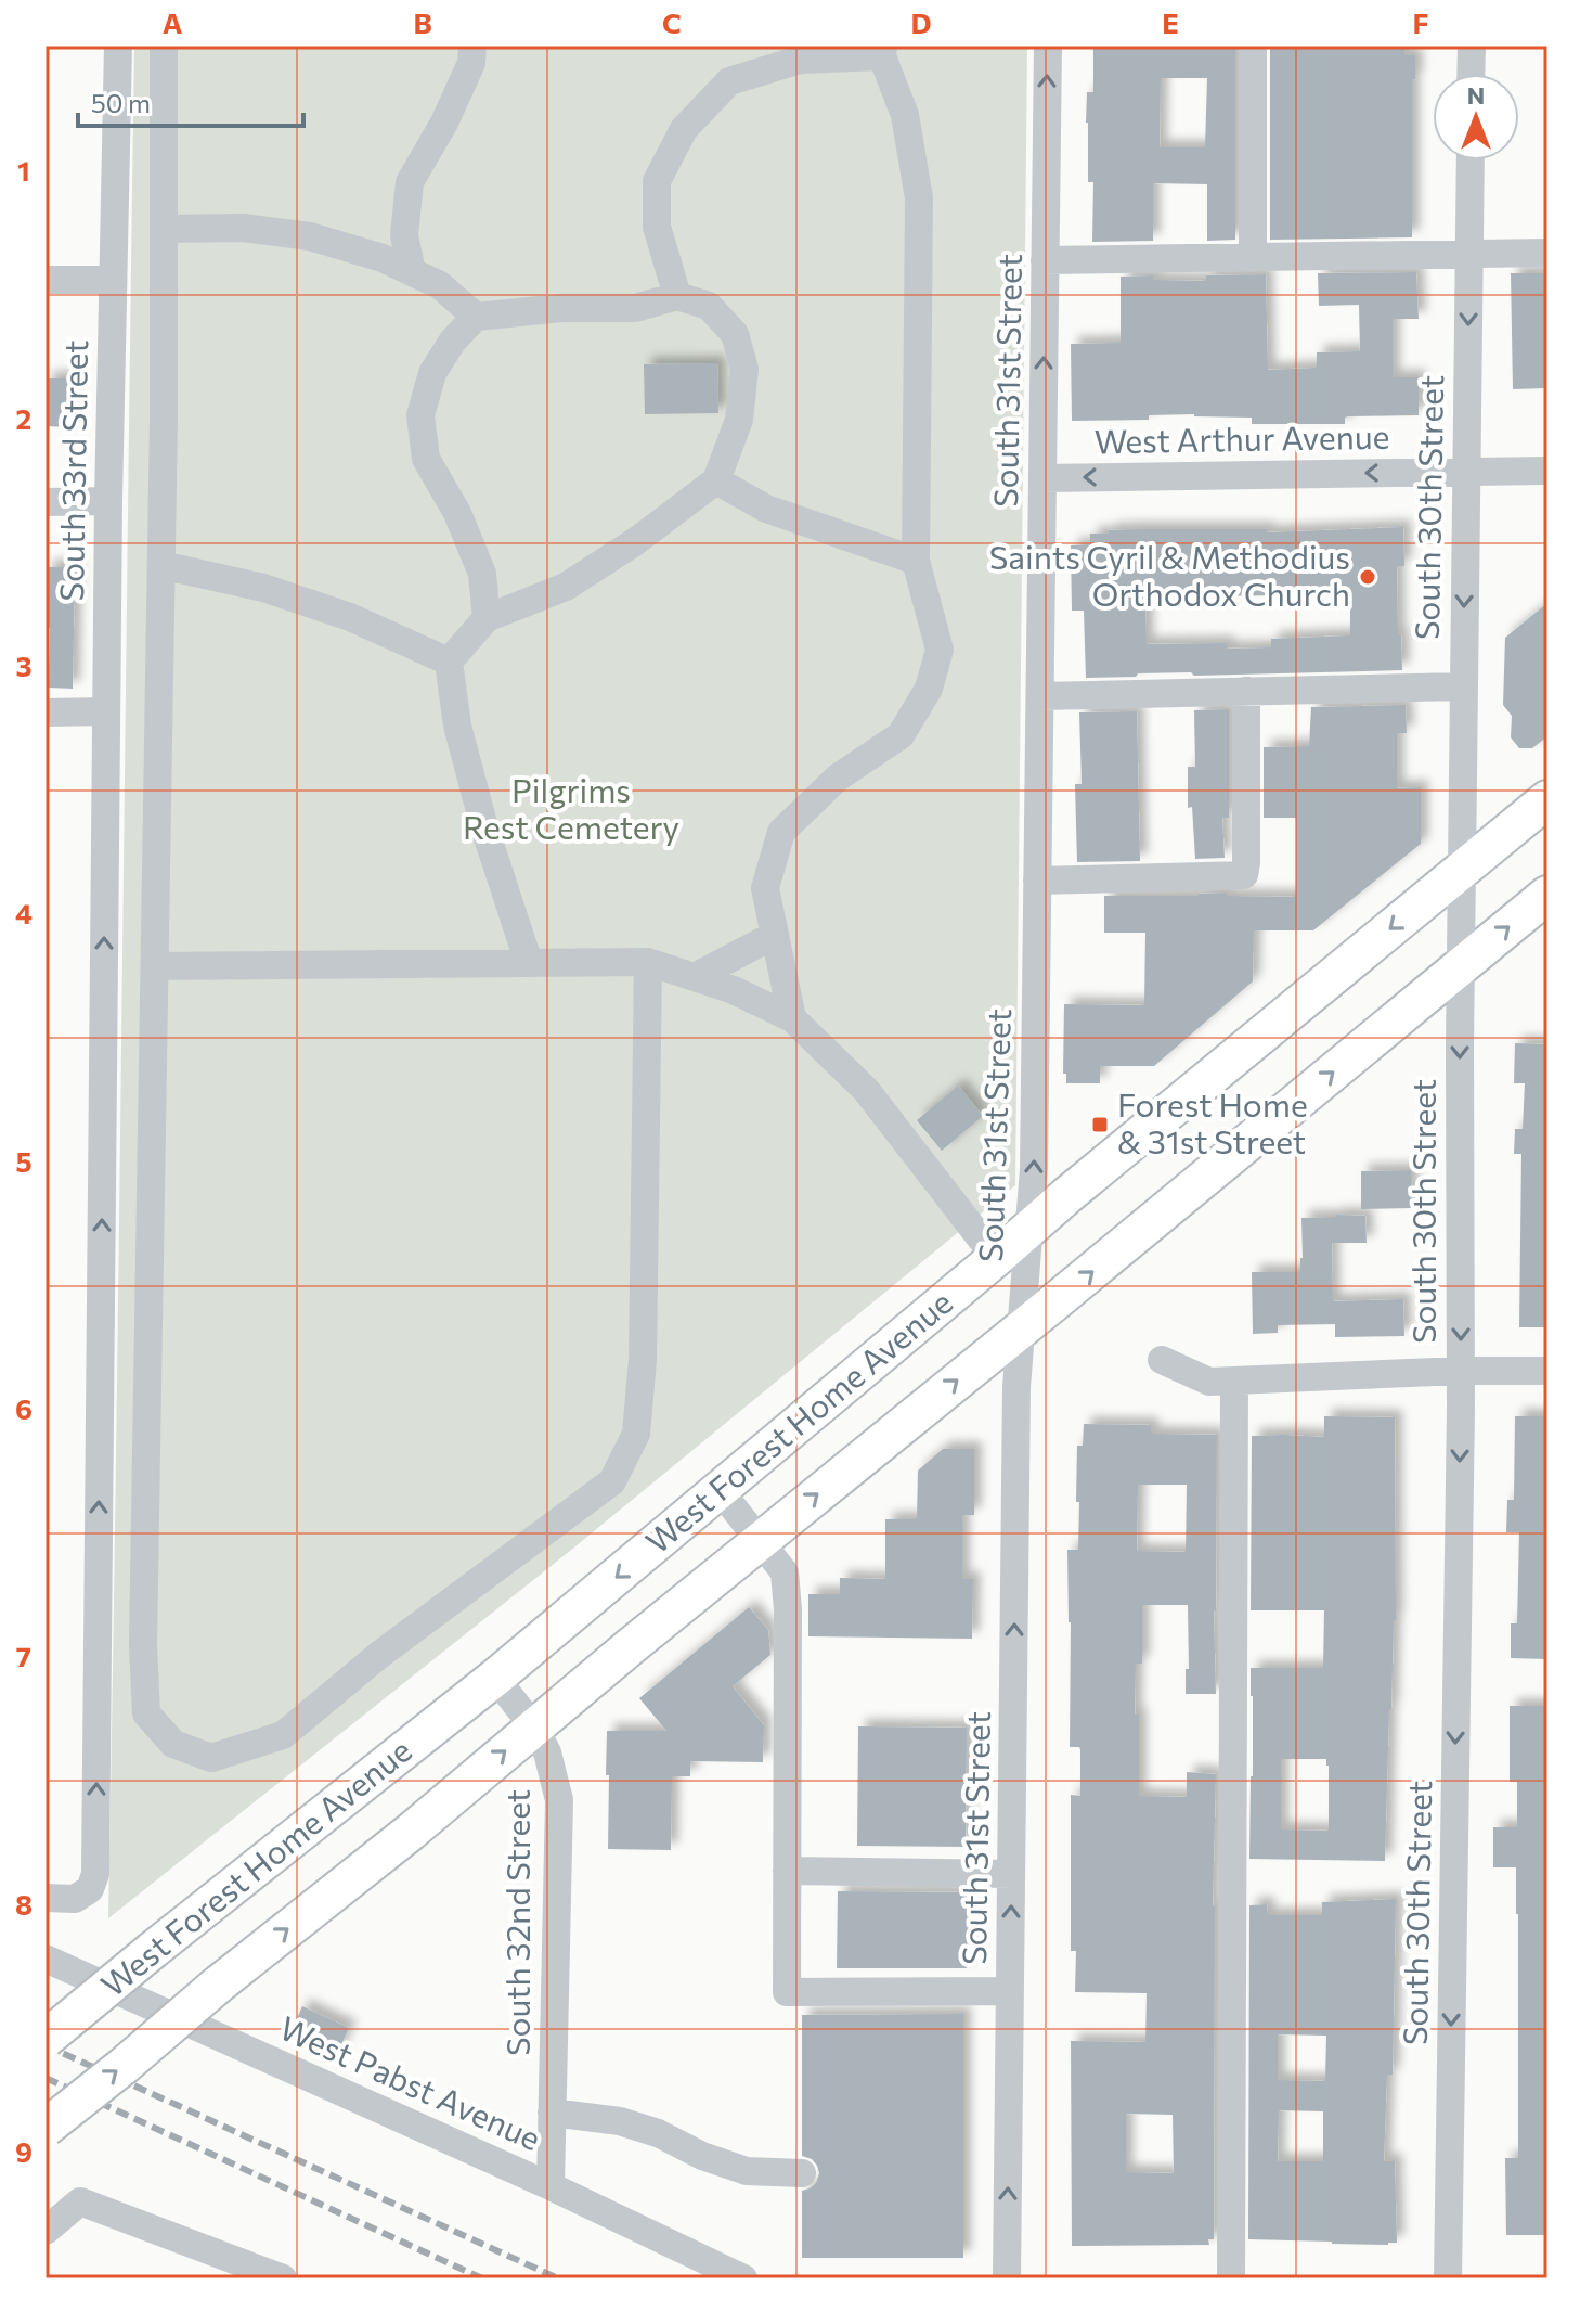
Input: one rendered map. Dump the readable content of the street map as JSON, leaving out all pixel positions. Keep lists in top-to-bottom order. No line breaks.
{"streets":{"main road":["West Forest Home Avenue"],"street":["South 31st Street","West Arthur Avenue","South 33rd Street","South 30th Street","South 32nd Street","West Pabst Avenue"]},"crossings":[["South 31st Street","West Arthur Avenue"],["South 31st Street","West Forest Home Avenue"],["West Arthur Avenue","South 30th Street"],["South 30th Street","West Forest Home Avenue"],["West Forest Home Avenue","South 32nd Street"],["South 32nd Street","West Pabst Avenue"]],"one_way":["South 33rd Street"],"parks":["Pilgrims Rest Cemetery"],"places":{"other":["Saints Cyril & Methodius Orthodox Church"],"transit":["Forest Home & 31st Street"]},"scale_bar":"50 m","north":"top","grid":{"columns":["A","B","C","D","E","F"],"rows":["1","2","3","4","5","6","7","8","9"]}}
